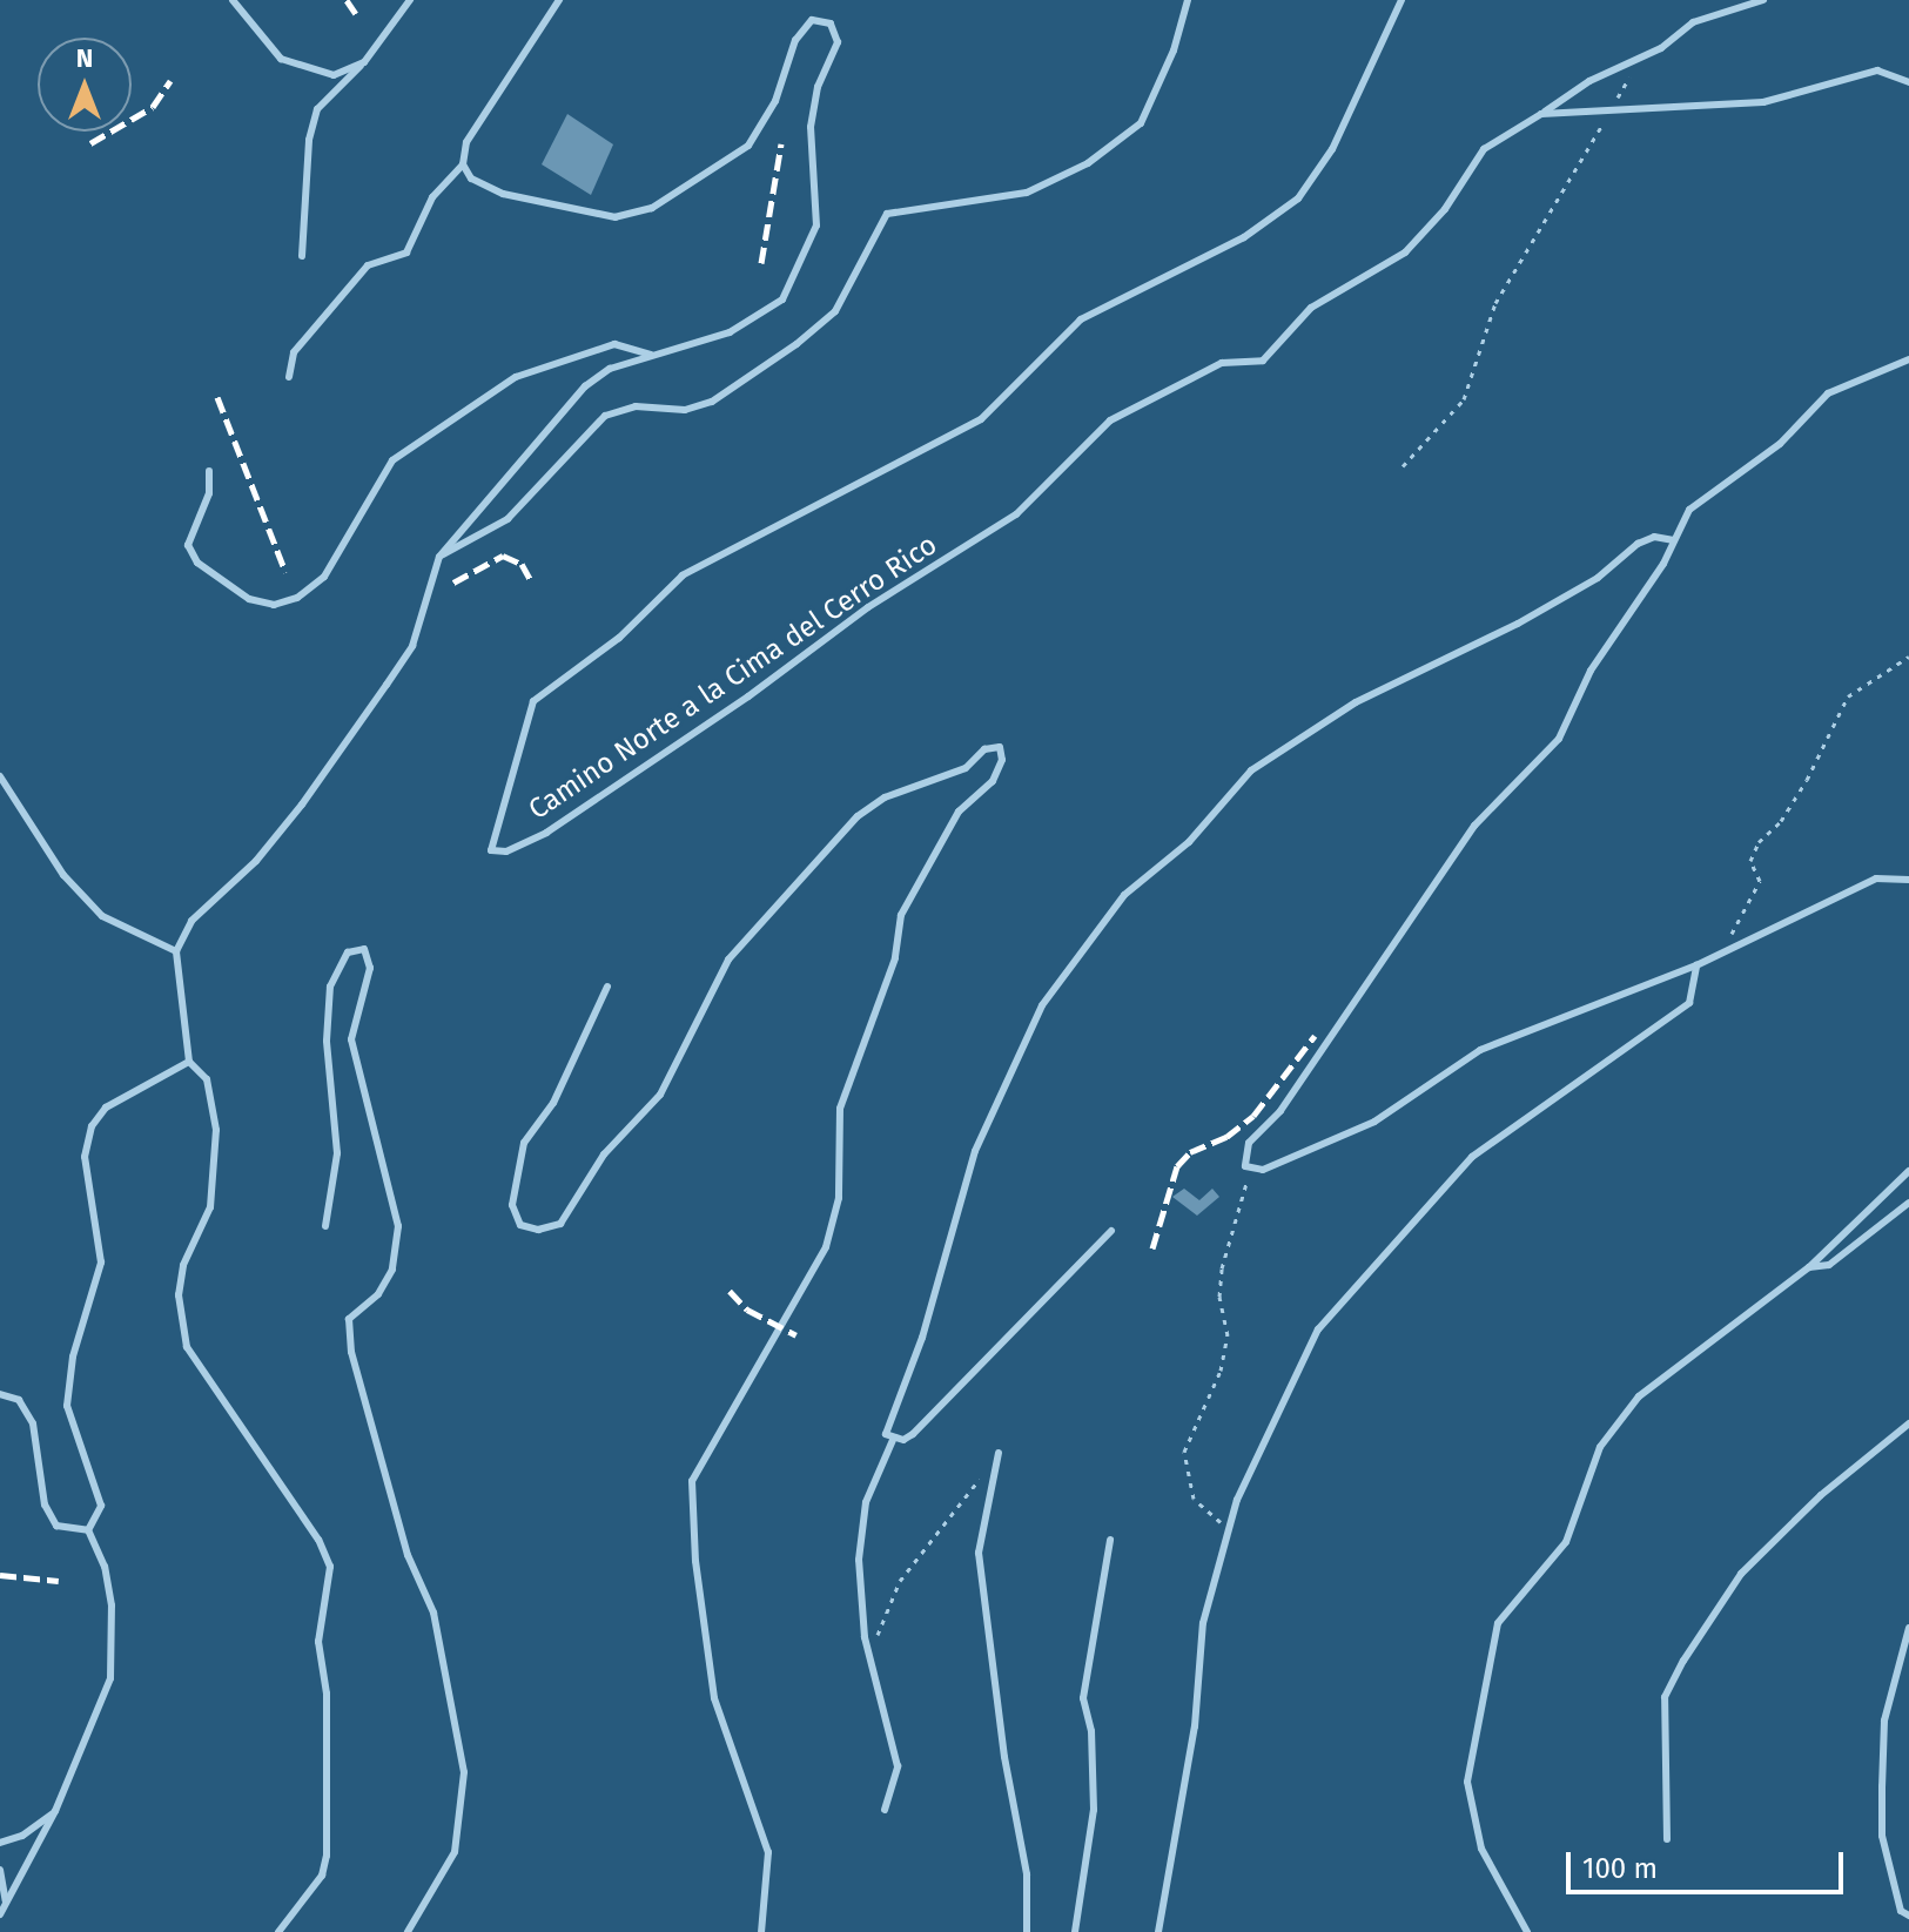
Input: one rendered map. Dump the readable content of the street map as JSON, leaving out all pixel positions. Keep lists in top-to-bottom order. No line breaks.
{"streets":{"lane":["Camino Norte a la Cima del Cerro Rico"]},"scale_bar":"100 m","north":"top"}
